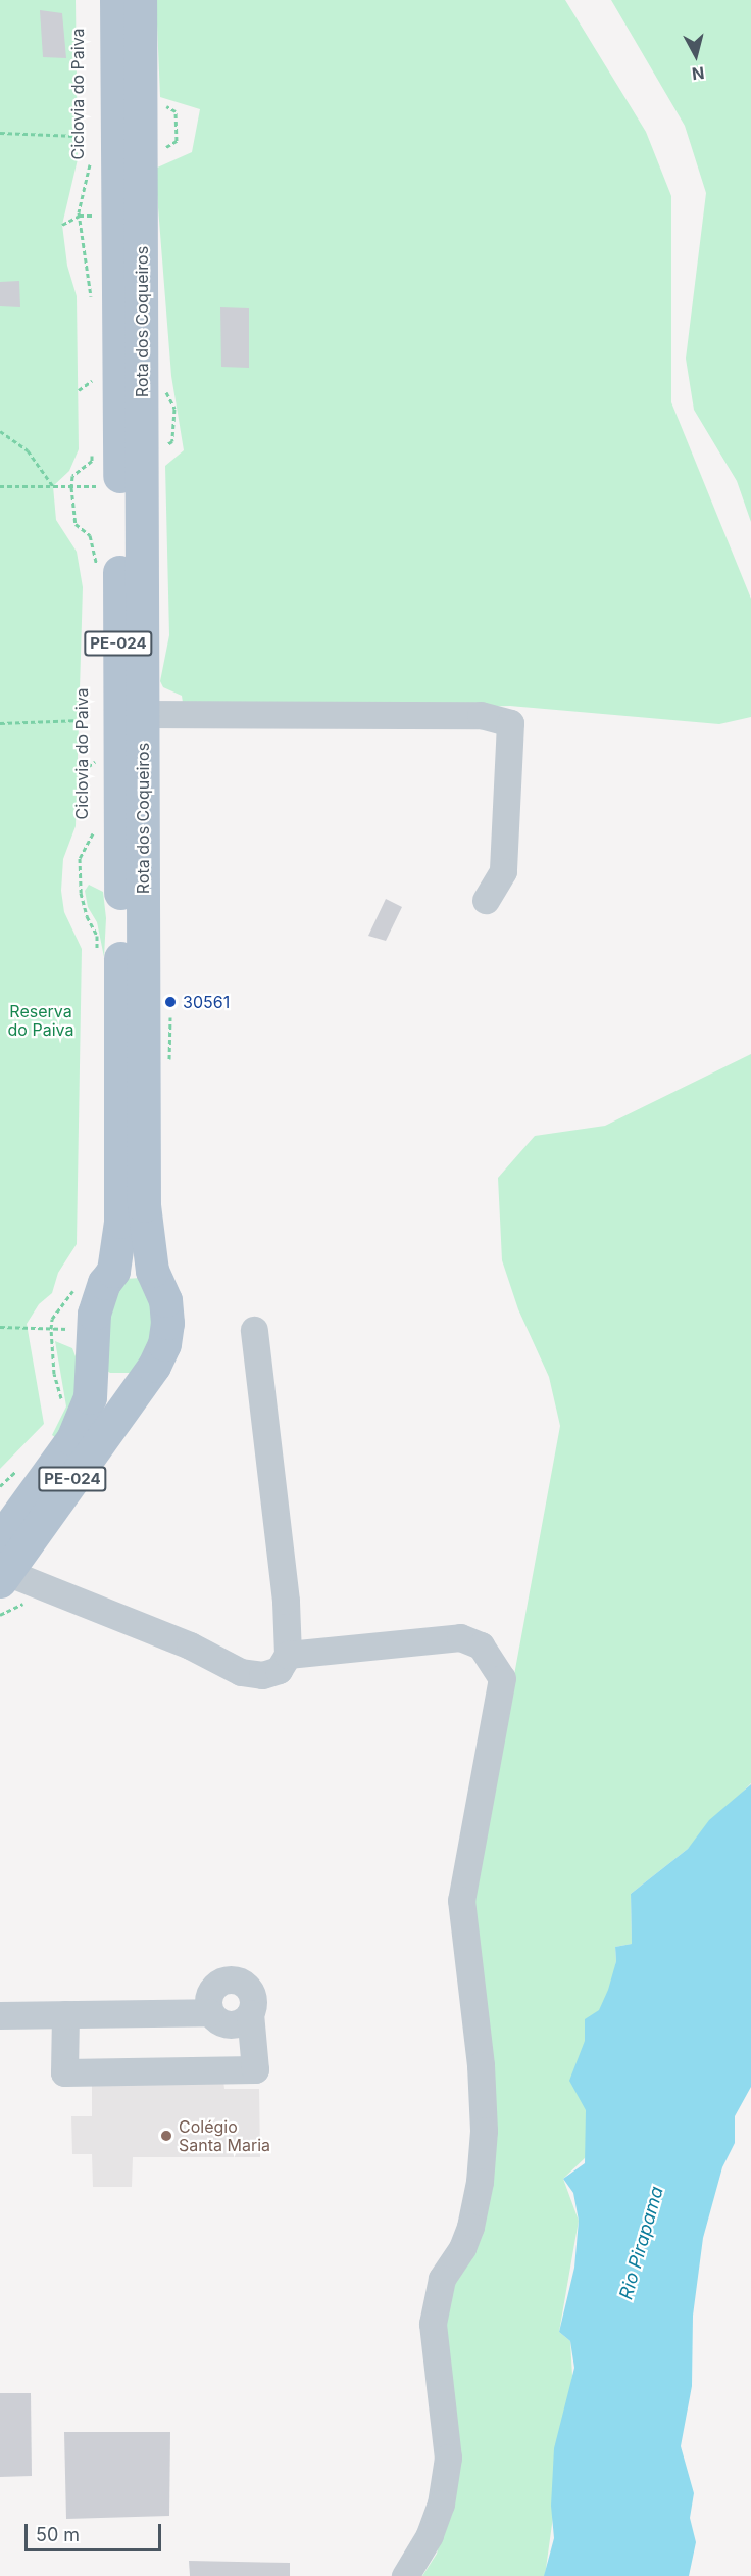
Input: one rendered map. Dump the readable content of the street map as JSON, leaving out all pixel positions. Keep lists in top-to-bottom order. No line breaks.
{"streets":{"main road":["Rota dos Coqueiros","PE-024"],"path":["Ciclovia do Paiva"]},"water":["Rio Pirapama"],"parks":["Reserva do Paiva"],"places":["30561","Colégio Santa Maria"],"scale_bar":"50 m","north":"bottom"}
